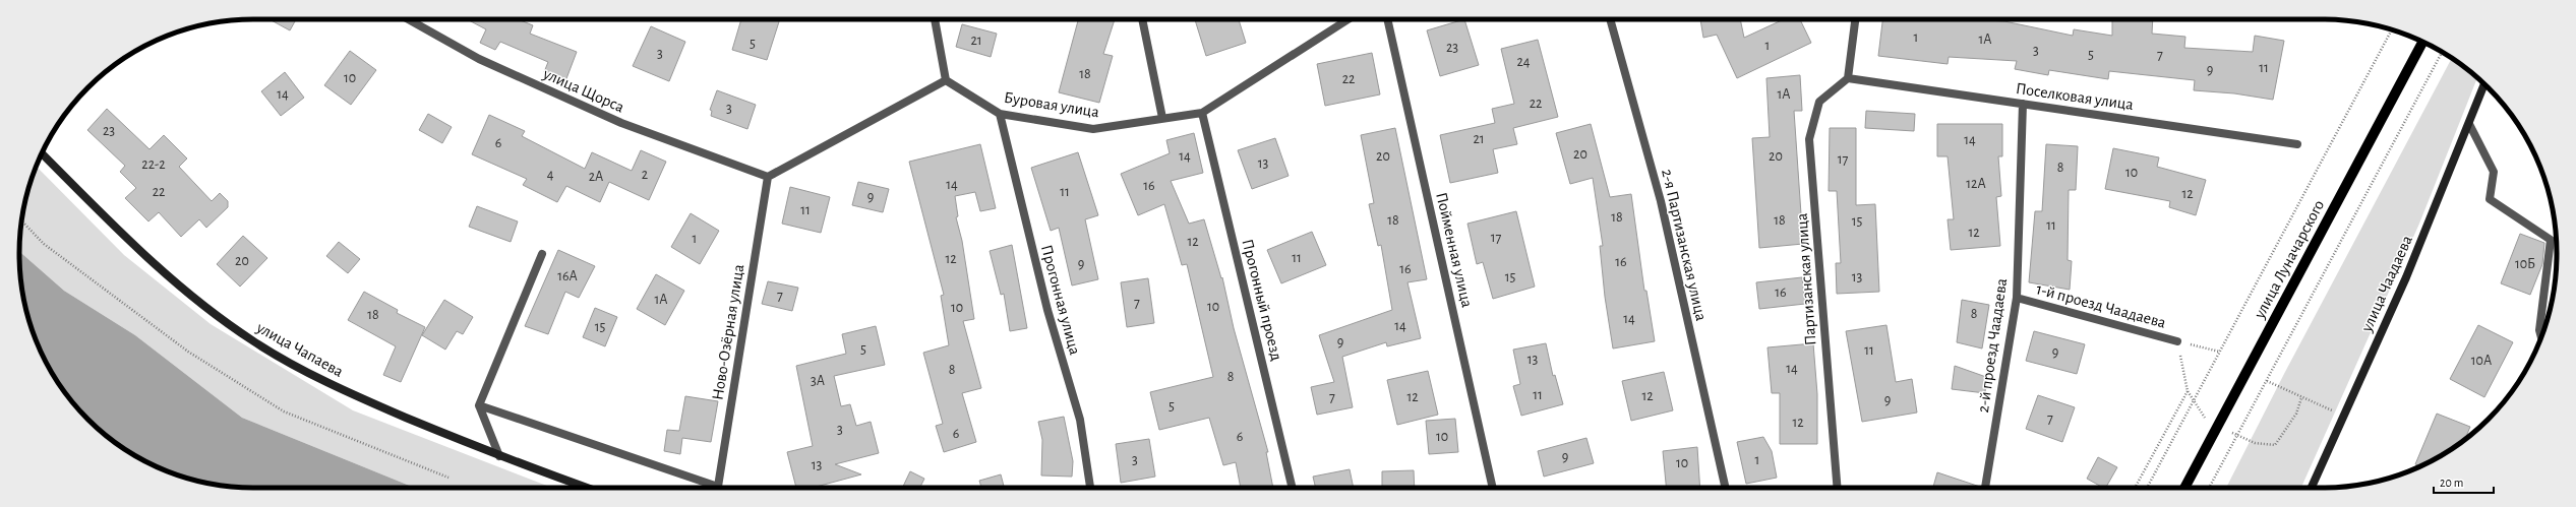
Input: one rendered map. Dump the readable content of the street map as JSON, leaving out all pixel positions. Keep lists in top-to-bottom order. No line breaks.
{"streets":{"main road":["улица Луначарского"],"street":["улица Щорса","Поселковая улица","Буровая улица","2-я Партизанская улица","Пойменная улица","Партизанская улица","улица Чаадаева","Прогонная улица","Прогонный проезд","1-й проезд Чаадаева","Ново-Озёрная улица","2-й проезд Чаадаева","улица Чапаева"]},"crossings":[["улица Щорса","Ново-Озёрная улица"],["Поселковая улица","Партизанская улица"],["Поселковая улица","2-й проезд Чаадаева"],["Буровая улица","Прогонная улица"],["Буровая улица","Прогонный проезд"],["1-й проезд Чаадаева","2-й проезд Чаадаева"]],"house_numbers":["1","1А","21","5","1","23","3","3","5","7","24","11","9","18","10","22","14","1А","22","3","23","21","14","6","20","14","20","20","17","13","22-2","8","10","4","2","2А","12А","14","16","22","11","12","9","11","18","18","18","15","11","12","17","1","12","11","12","20","16","9","10Б","16","16А","15","13","16","7","1А","7","10","10","8","18","14","14","15","9","5","11","9","13","10А","14","8","8","3А","11","12","7","12","9","5","7","12","3","6","6","10","9","3","1","10","13"],"scale_bar":"20 m"}
